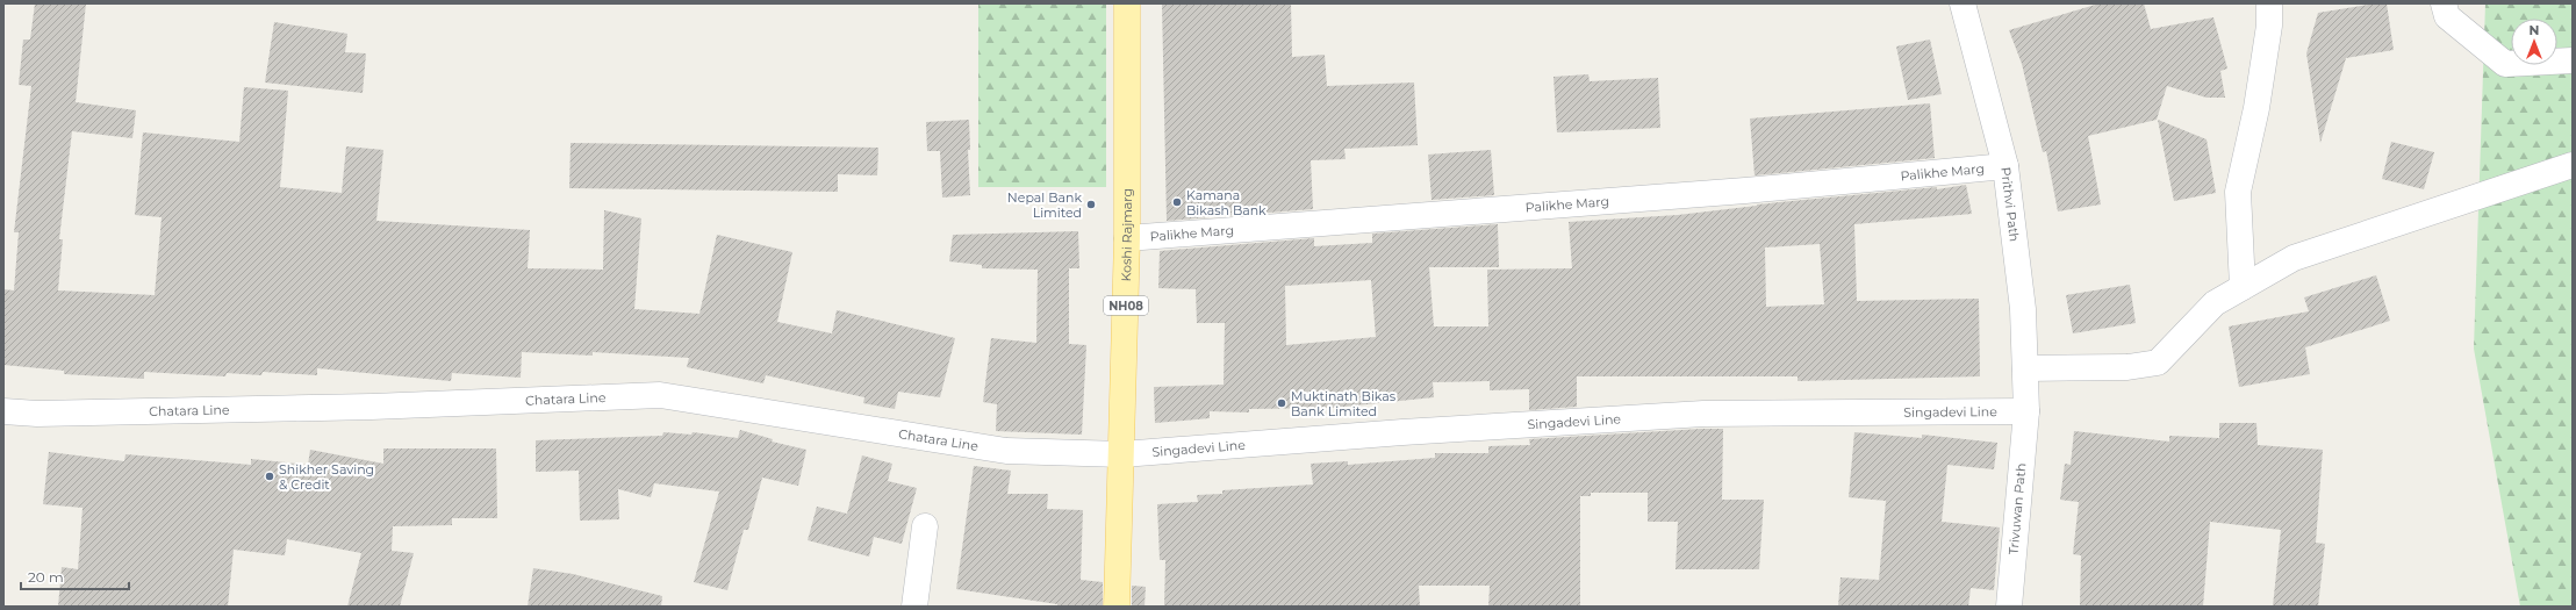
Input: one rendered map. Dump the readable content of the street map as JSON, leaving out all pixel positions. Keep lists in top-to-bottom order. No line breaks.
{"streets":{"main road":["Koshi Rajmarg","NH08"],"street":["Palikhe Marg","Prithvi Path","Chatara Line","Singadevi Line","Trivuwan Path"]},"crossings":[["Palikhe Marg","Prithvi Path"],["Palikhe Marg","Koshi Rajmarg"],["Prithvi Path","Singadevi Line"],["Prithvi Path","Trivuwan Path"],["Koshi Rajmarg","Chatara Line"],["Koshi Rajmarg","Singadevi Line"],["Chatara Line","Singadevi Line"],["Singadevi Line","Trivuwan Path"]],"places":["Kamana Bikash Bank","Nepal Bank Limited","Muktinath Bikas Bank Limited","Shikher Saving & Credit"],"scale_bar":"20 m","north":"top"}
